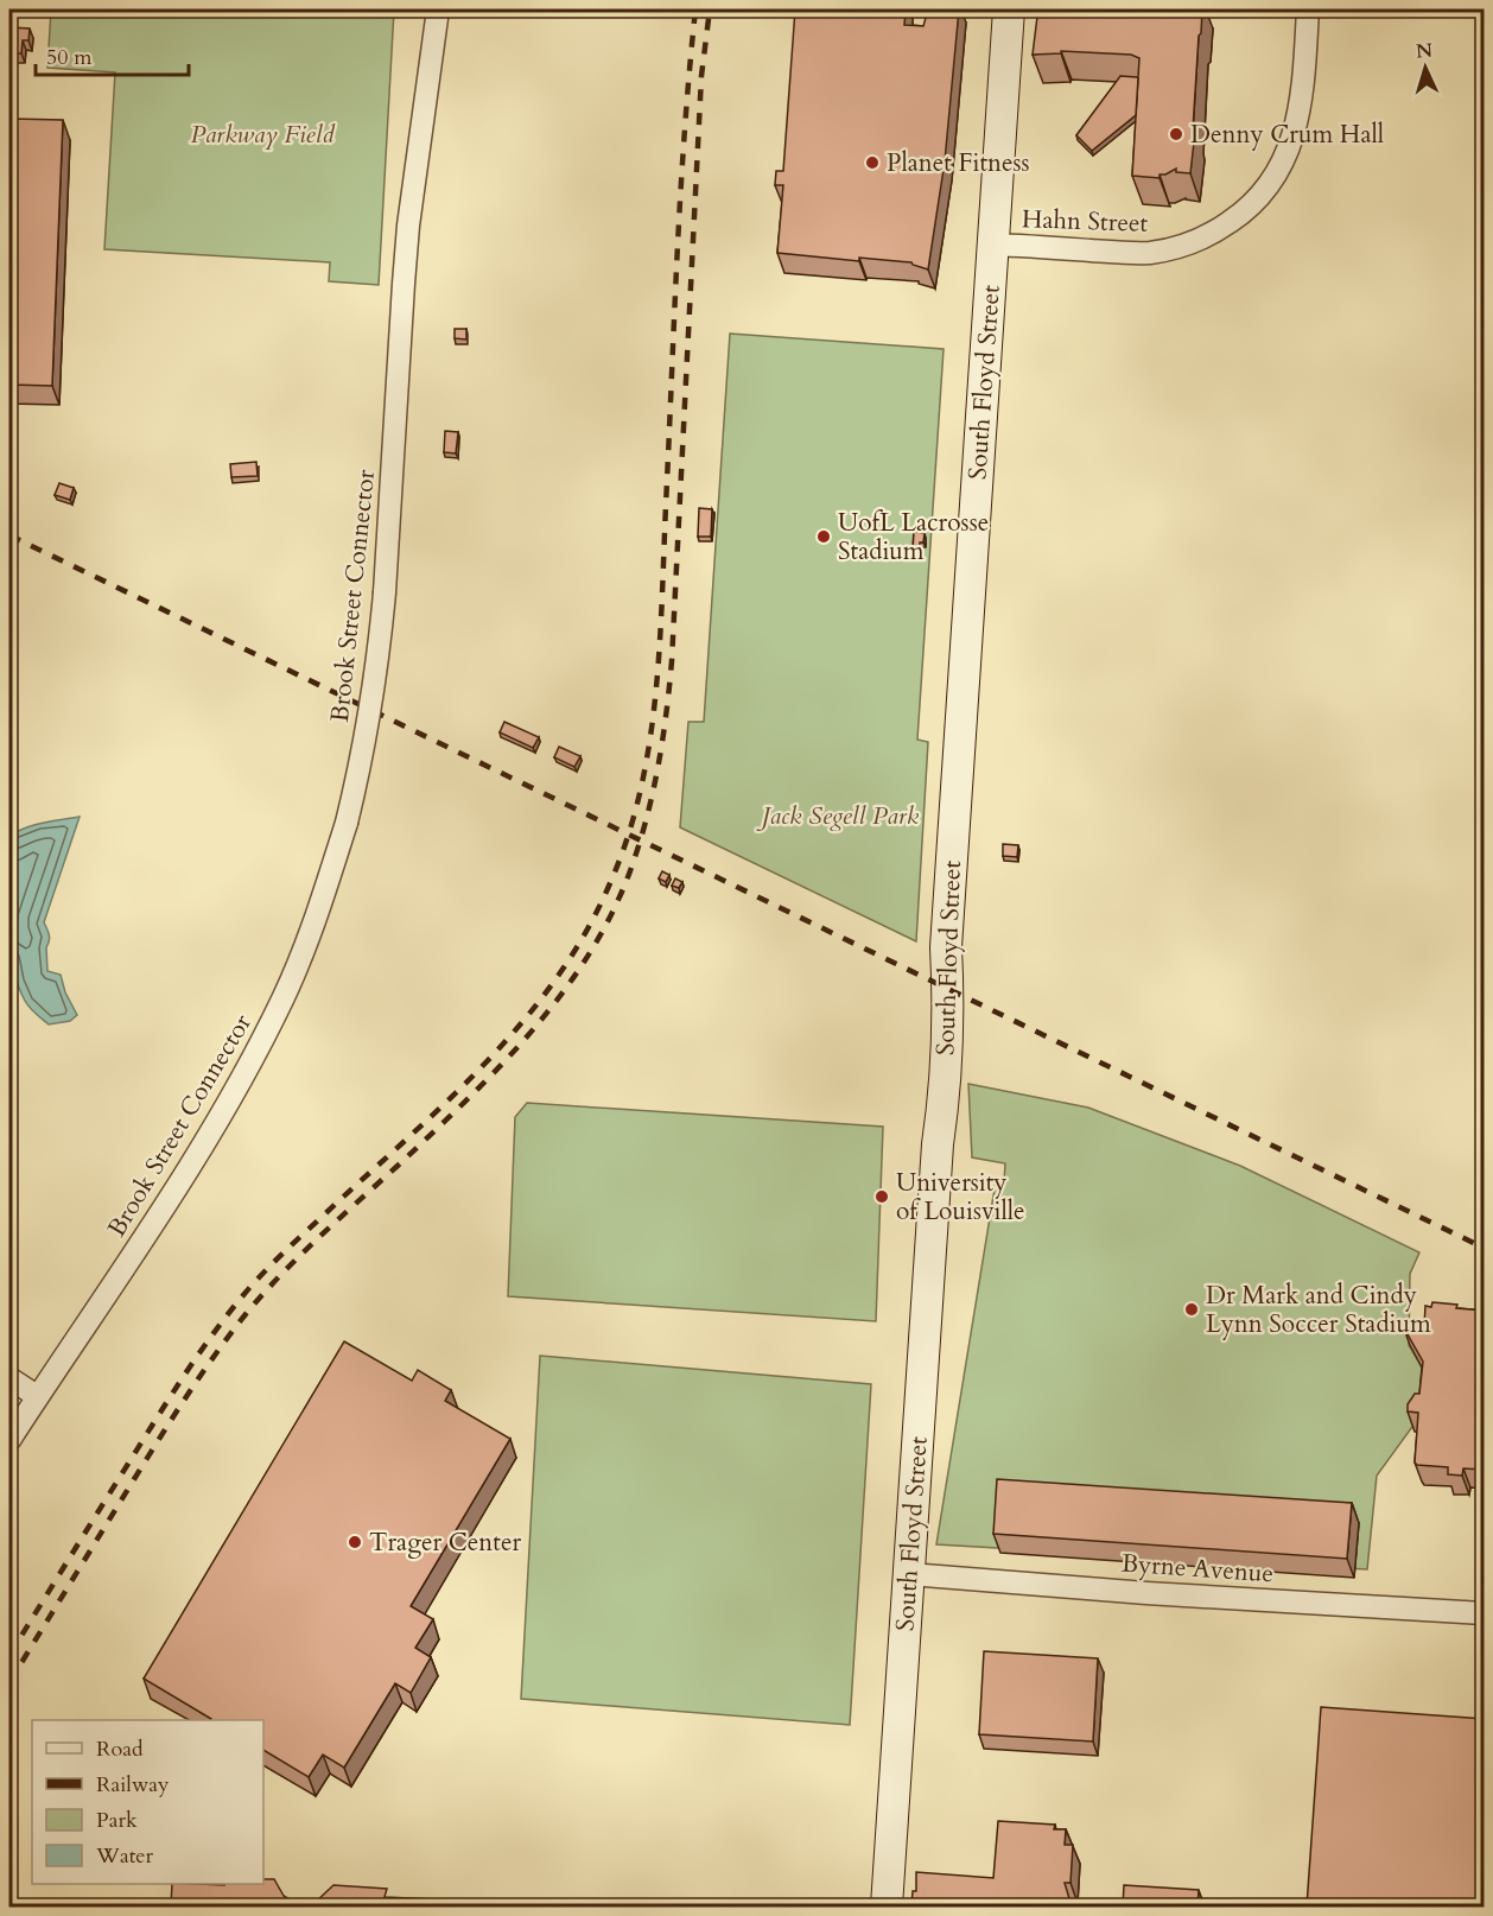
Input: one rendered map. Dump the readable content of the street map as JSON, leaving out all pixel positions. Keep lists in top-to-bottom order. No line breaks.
{"streets":{"street":["Hahn Street","South Floyd Street","Brook Street Connector","Byrne Avenue"]},"crossings":[["Hahn Street","South Floyd Street"],["South Floyd Street","Byrne Avenue"]],"parks":["Parkway Field","Jack Segell Park"],"places":["Denny Crum Hall","Planet Fitness","UofL Lacrosse Stadium","University of Louisville","Dr Mark and Cindy Lynn Soccer Stadium","Trager Center"],"legend":["Road","Railway","Park","Water"],"scale_bar":"50 m","north":"top"}
